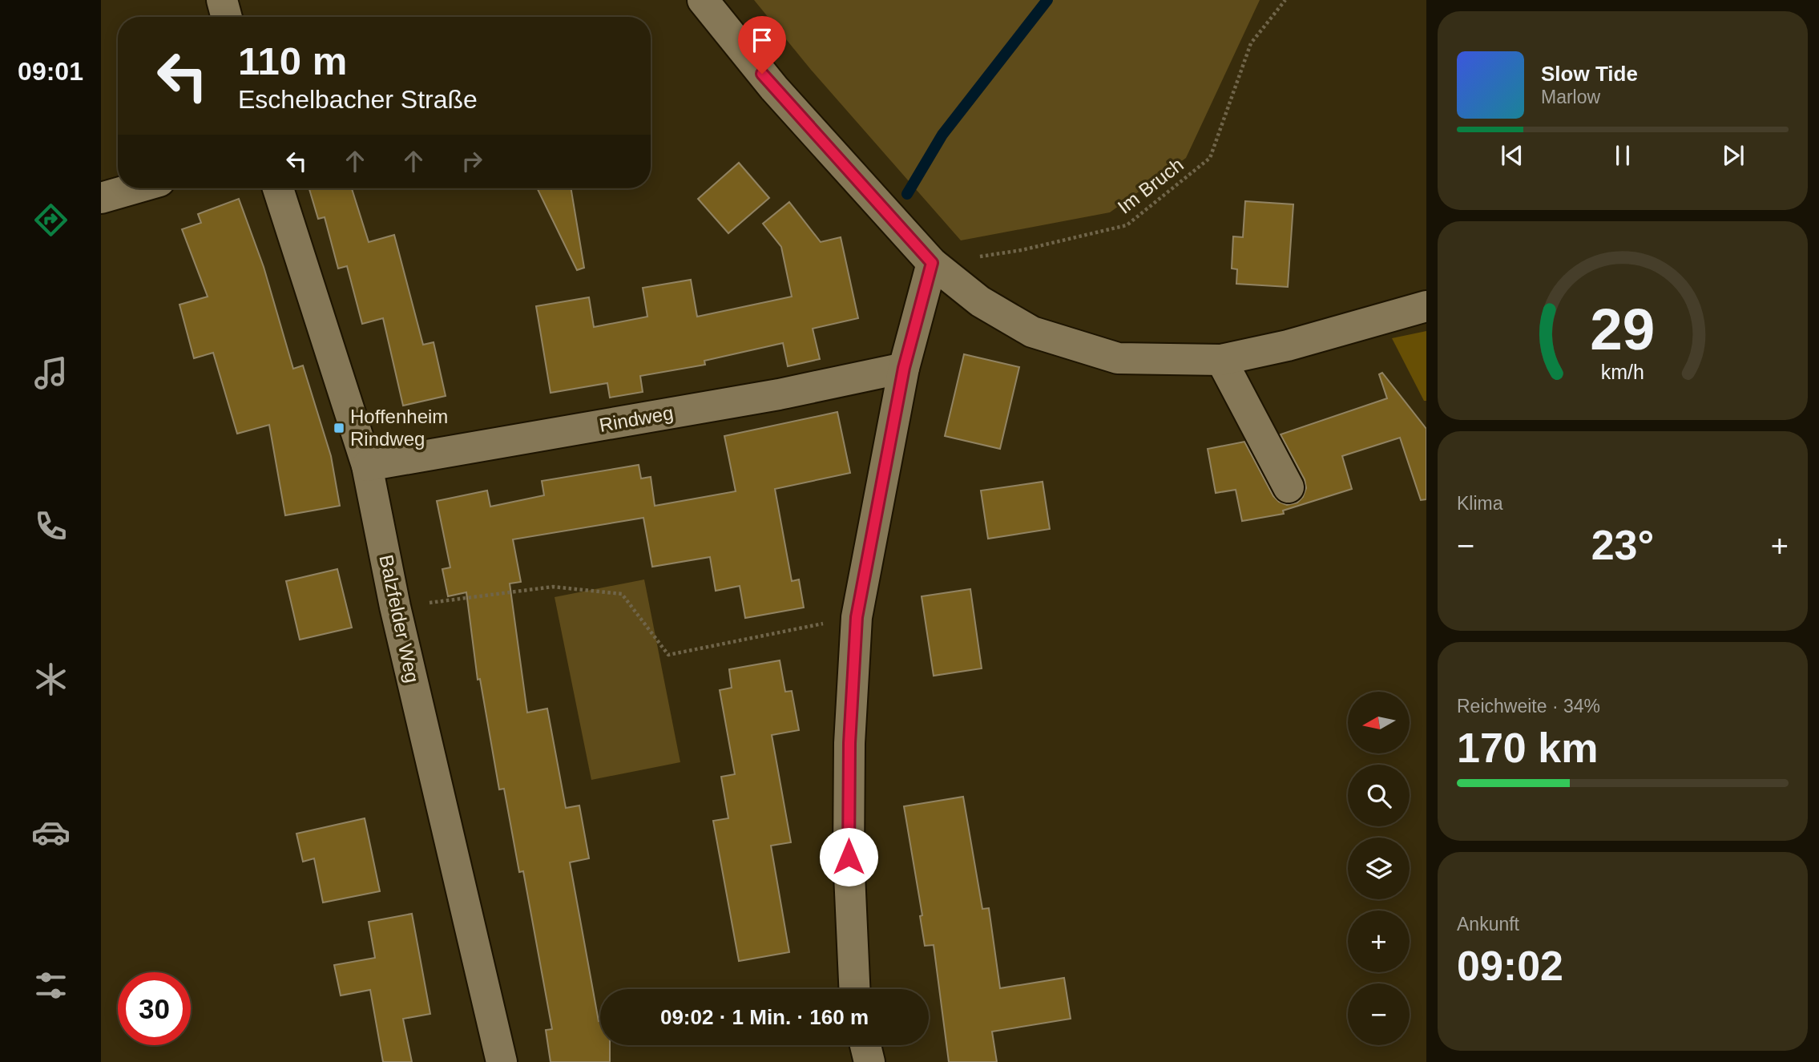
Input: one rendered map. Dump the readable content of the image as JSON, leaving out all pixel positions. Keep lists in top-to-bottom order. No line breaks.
{"streets":{"street":["Rindweg","Balzfelder Weg"],"path":["Im Bruch"]},"crossings":[["Rindweg","Balzfelder Weg"]],"places":{"transit":["Hoffenheim Rindweg"]},"north":"left","page":{"tabs":"09:01","turn":["110 m","Eschelbacher Straße"],"song":["Slow Tide","Marlow"],"tile":["Klima",["Reichweite · 34%","170 km"],["Ankunft","09:02"]],"heat":["−","23°","+"],"map_buttons":["+","−"],"limit":"30","trip":"09:02 · 1 Min. · 160 m","gauge":["29","km/h"]}}
